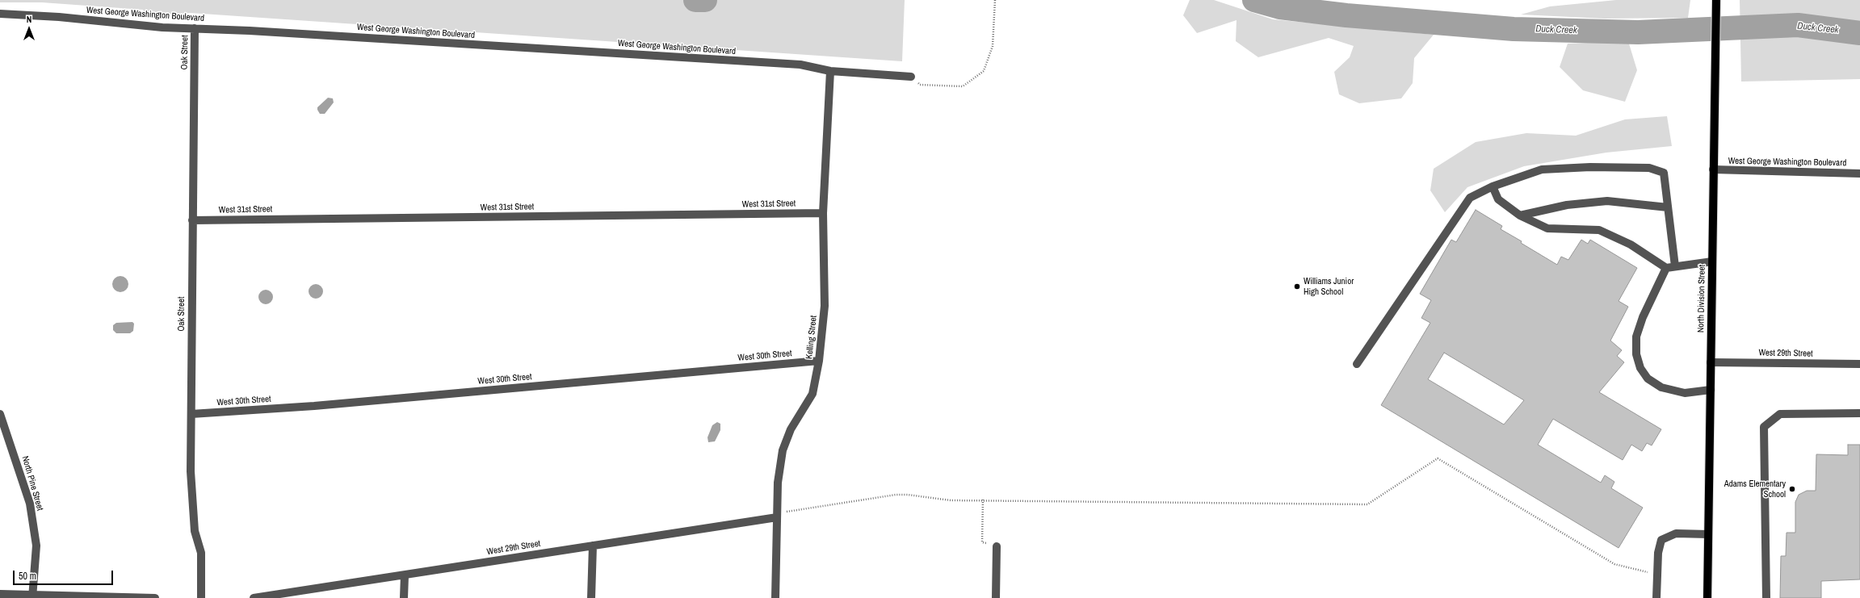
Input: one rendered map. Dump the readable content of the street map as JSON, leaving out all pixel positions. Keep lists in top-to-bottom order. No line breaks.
{"streets":{"main road":["North Division Street"],"street":["West George Washington Boulevard","Oak Street","West 31st Street","Kelling Street","West 29th Street","West 30th Street","North Pine Street"]},"crossings":[["West George Washington Boulevard","Oak Street"],["West George Washington Boulevard","North Division Street"],["West George Washington Boulevard","Kelling Street"],["Oak Street","West 31st Street"],["Oak Street","West 30th Street"],["West 31st Street","Kelling Street"],["North Division Street","West 29th Street"],["Kelling Street","West 29th Street"],["Kelling Street","West 30th Street"]],"water":["Duck Creek"],"places":["Williams Junior High School","Adams Elementary School"],"scale_bar":"50 m","north":"top"}
